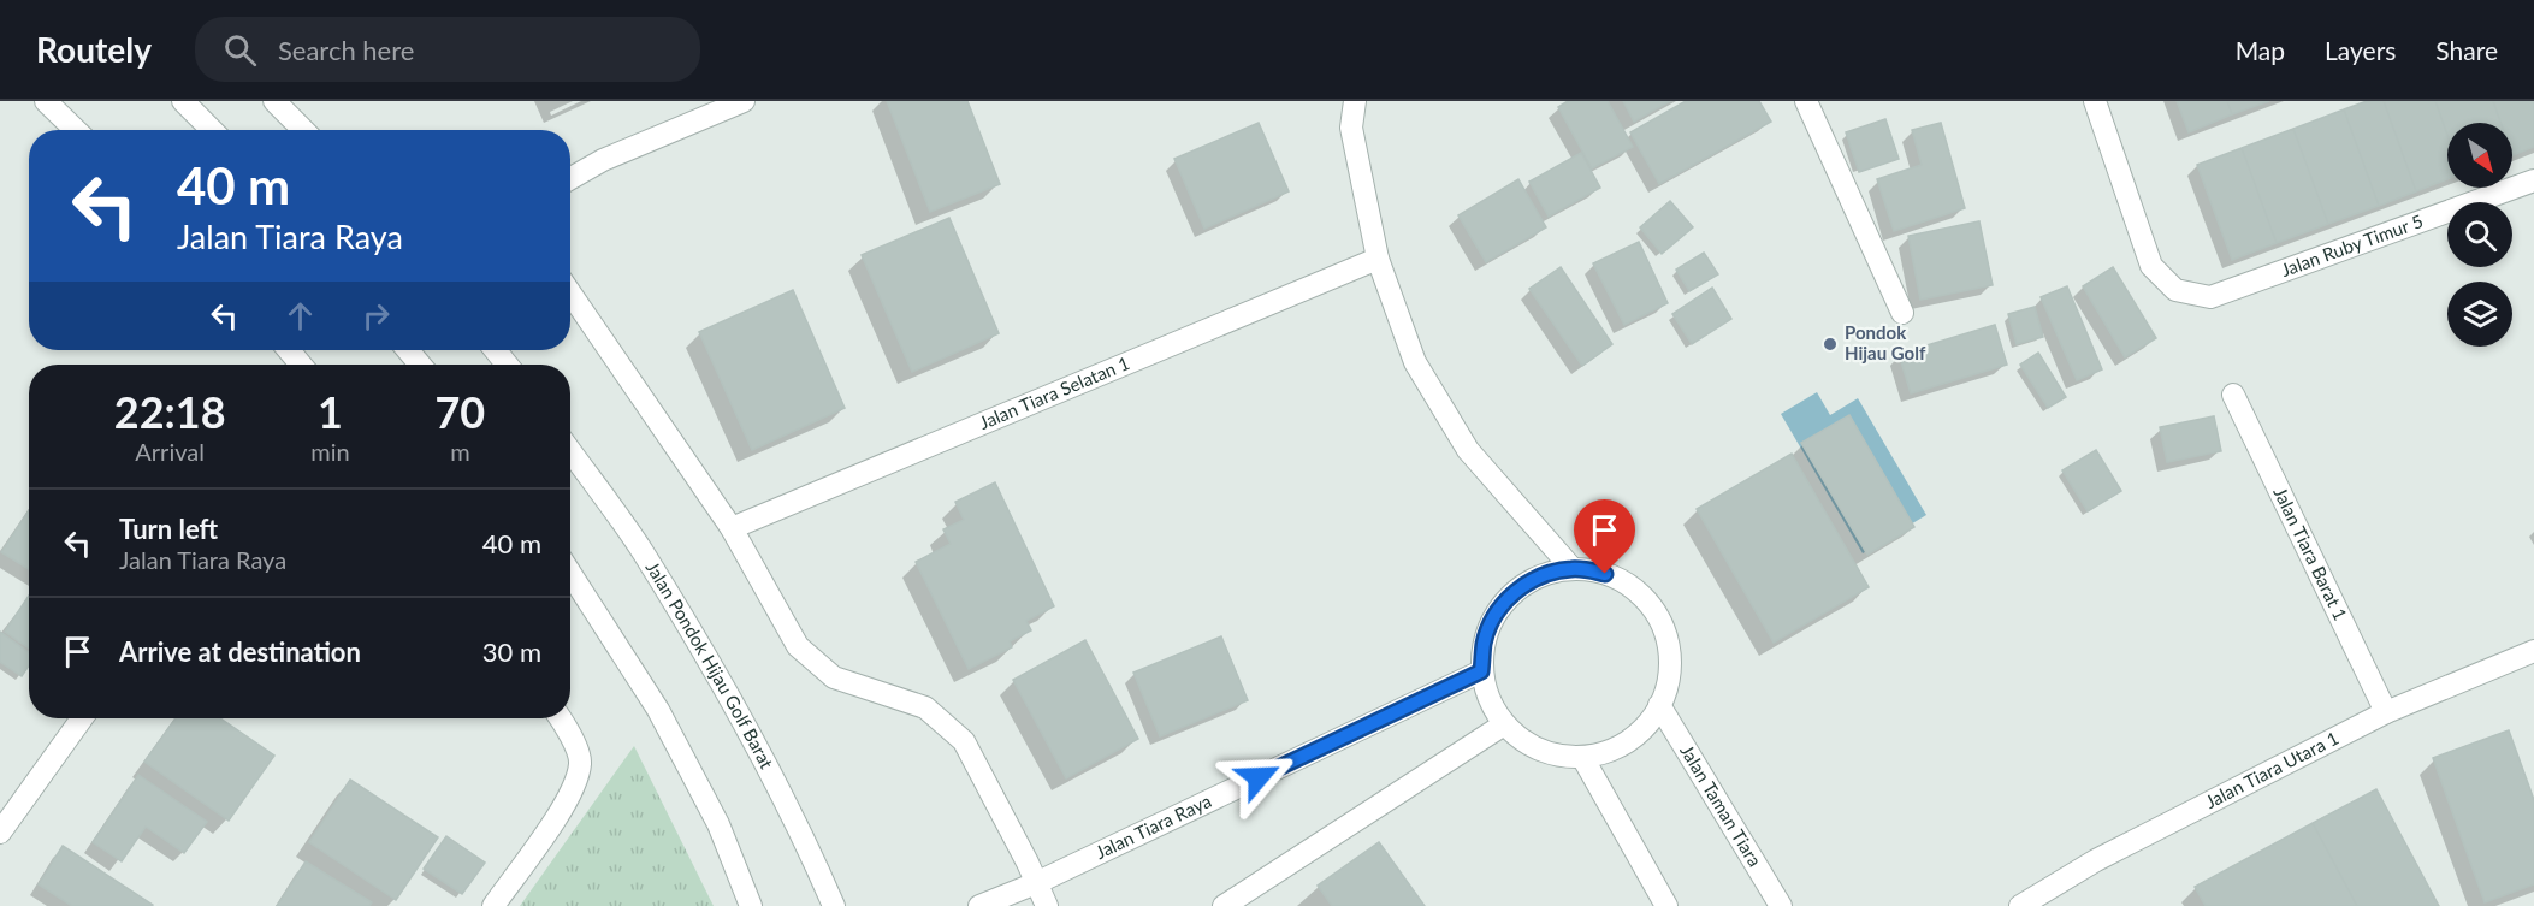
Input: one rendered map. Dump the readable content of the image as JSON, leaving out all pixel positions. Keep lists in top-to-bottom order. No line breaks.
{"streets":{"street":["Jalan Ruby Timur 5","Jalan Tiara Selatan 1","Jalan Tiara Barat 1","Jalan Pondok Hijau Golf Barat","Jalan Tiara Utara 1","Jalan Taman Tiara","Jalan Tiara Raya"]},"crossings":[["Jalan Tiara Barat 1","Jalan Tiara Utara 1"],["Jalan Taman Tiara","Jalan Tiara Raya"]],"places":["Pondok Hijau Golf"],"north":"bottom right","page":{"header":"Routely","search":"Search here","nav":["Map","Layers","Share"],"turn":["40 m","Jalan Tiara Raya"],"eta":["22:18","Arrival","1","min","70","m"],"list":[{"name":"Turn left","note":"Jalan Tiara Raya","value":"40 m"},{"name":"Arrive at destination","value":"30 m"}]}}
